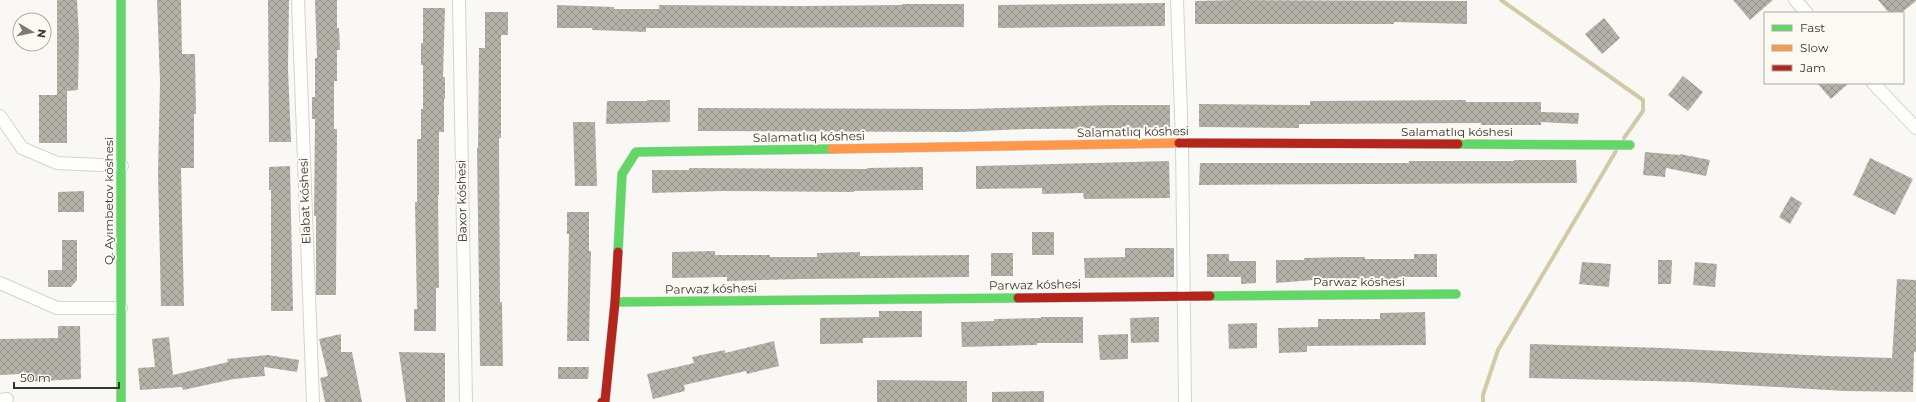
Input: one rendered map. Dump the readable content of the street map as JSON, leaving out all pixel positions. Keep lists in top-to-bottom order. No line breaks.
{"streets":{"street":["Salamatlıq kóshesi","Q. Ayımbetov kóshesi","Elabat kóshesi","Baxor kóshesi","Parwaz kóshesi"]},"crossings":[["Salamatlıq kóshesi","Parwaz kóshesi"]],"legend":["Fast","Slow","Jam"],"scale_bar":"50 m","north":"right"}
